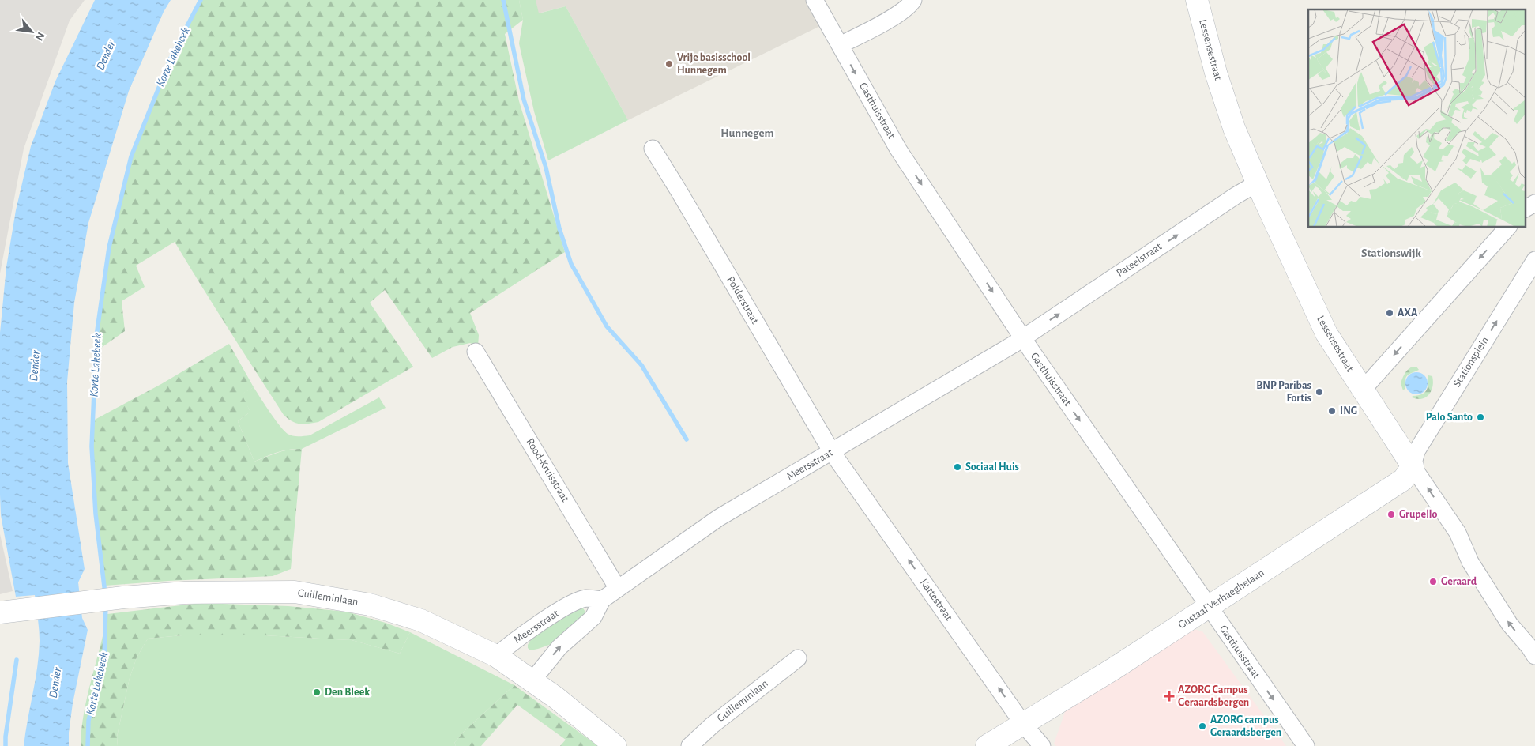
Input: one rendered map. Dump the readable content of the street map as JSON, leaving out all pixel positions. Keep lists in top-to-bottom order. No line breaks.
{"streets":{"main road":["Lessensestraat","Guilleminlaan","Gustaaf Verhaeghelaan"],"street":["Gasthuisstraat","Pateelstraat","Polderstraat","Stationsplein","Meersstraat","Rood-Kruisstraat","Kattestraat"]},"crossings":[["Lessensestraat","Pateelstraat"],["Lessensestraat","Stationsplein"],["Lessensestraat","Gustaaf Verhaeghelaan"],["Gasthuisstraat","Pateelstraat"],["Gasthuisstraat","Meersstraat"],["Gasthuisstraat","Gustaaf Verhaeghelaan"],["Pateelstraat","Meersstraat"],["Polderstraat","Meersstraat"],["Polderstraat","Kattestraat"],["Stationsplein","Gustaaf Verhaeghelaan"],["Meersstraat","Rood-Kruisstraat"],["Meersstraat","Guilleminlaan"],["Meersstraat","Kattestraat"],["Gustaaf Verhaeghelaan","Kattestraat"]],"one_way":["Gasthuisstraat","Pateelstraat","Kattestraat"],"districts":["Hunnegem","Stationswijk"],"water":["Dender","Korte Lakebeek"],"places":{"other":["Vrije basisschool Hunnegem","AXA","BNP Paribas Fortis","ING","Palo Santo","Sociaal Huis","Grupello","Geraard","Den Bleek","AZORG campus Geraardsbergen"],"health":["AZORG Campus Geraardsbergen"]},"north":"bottom right"}
